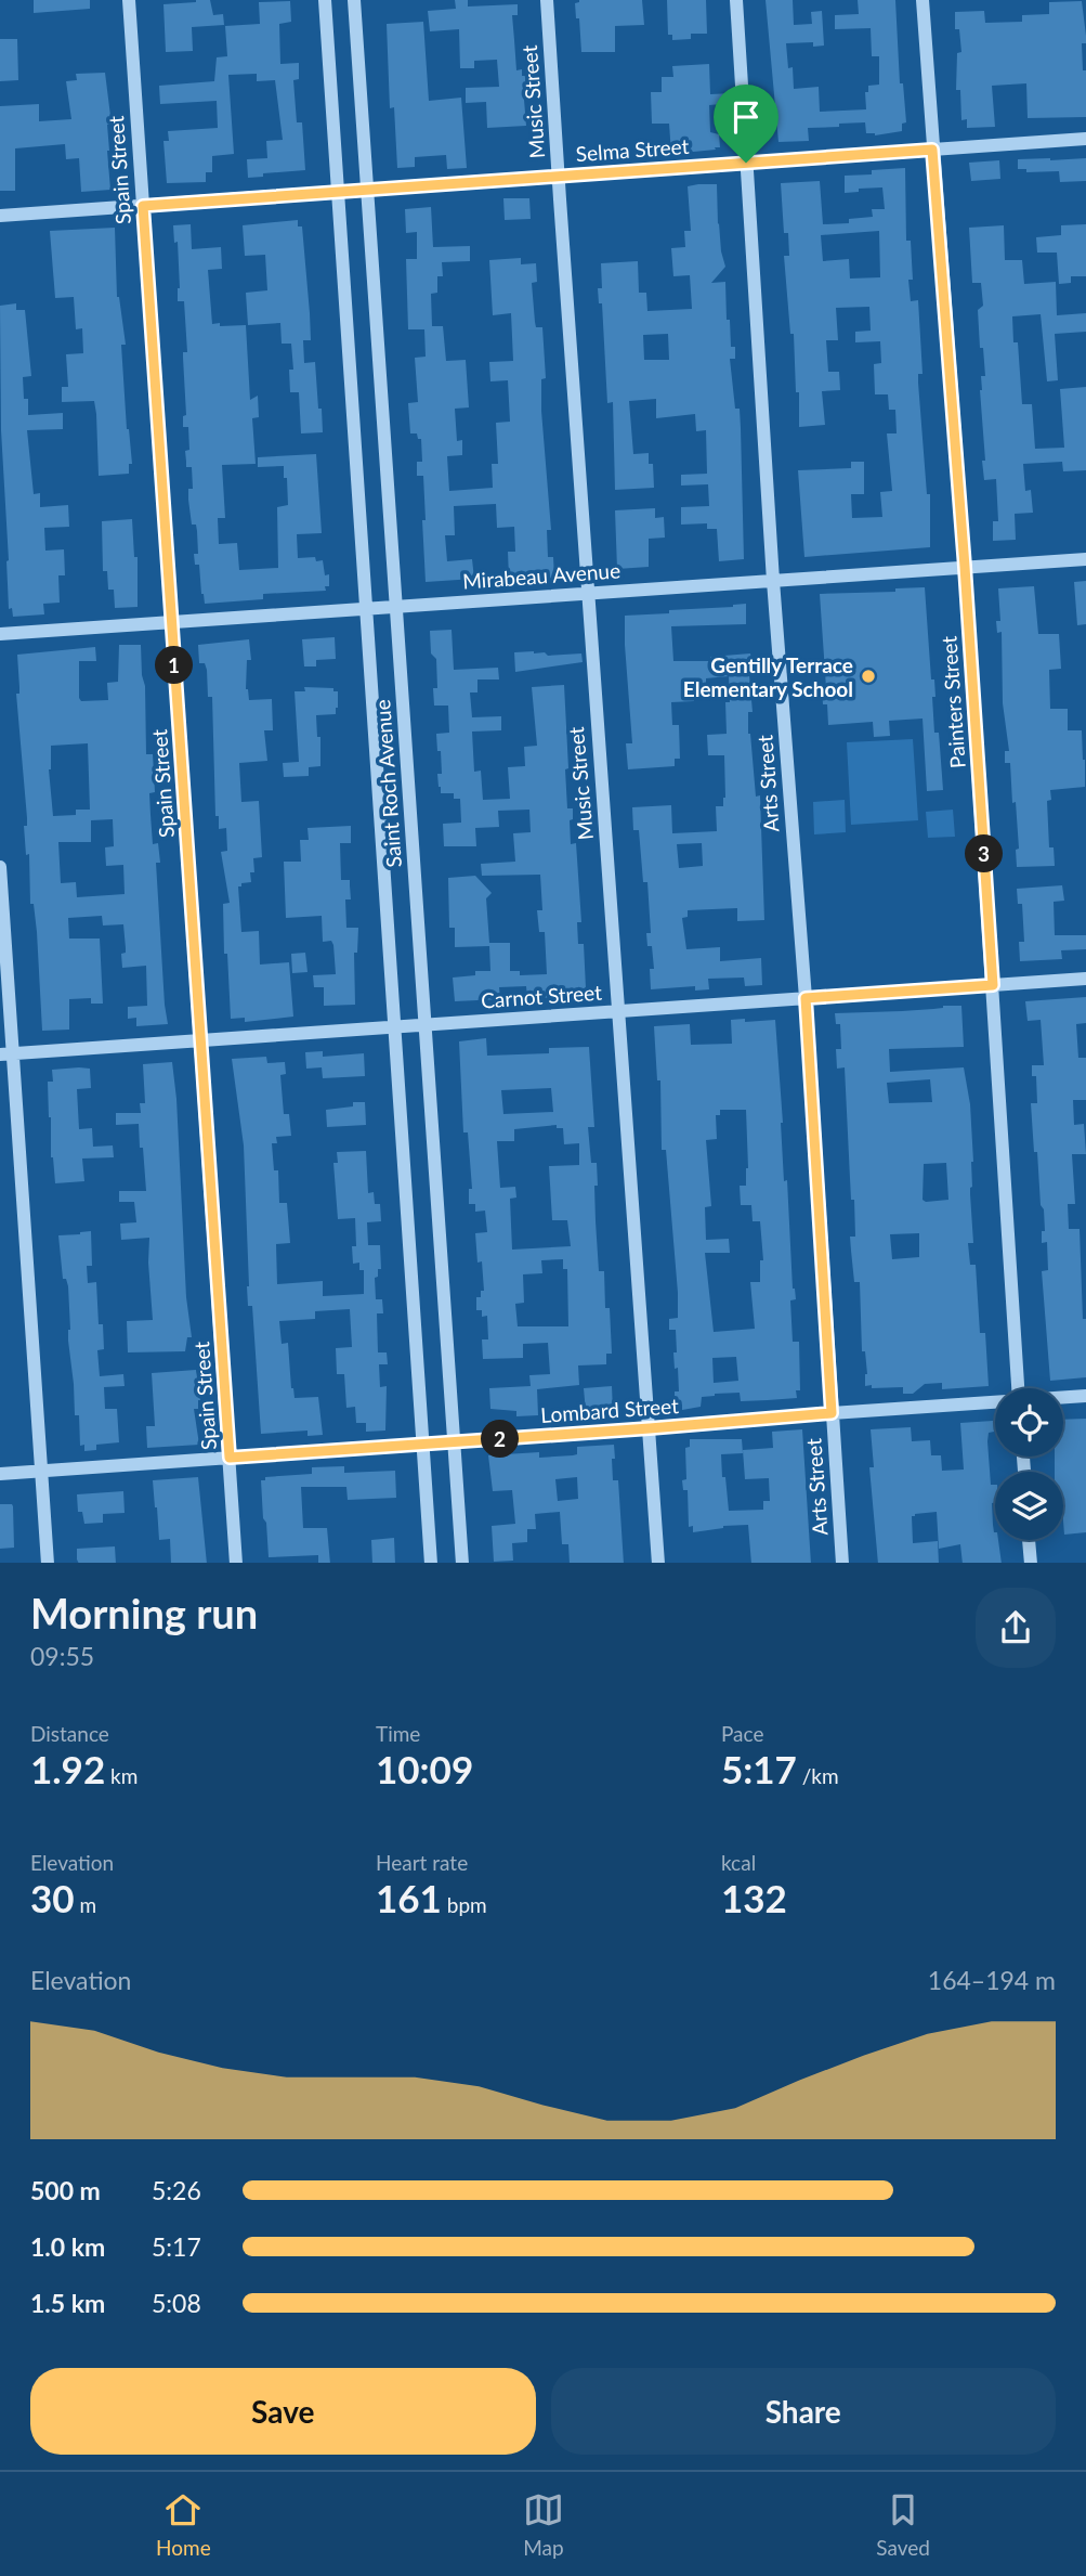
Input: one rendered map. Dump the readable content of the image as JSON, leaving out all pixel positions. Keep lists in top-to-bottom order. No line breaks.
{"streets":{"street":["Music Street","Selma Street","Spain Street","Mirabeau Avenue","Painters Street","Saint Roch Avenue","Arts Street","Carnot Street","Lombard Street"]},"crossings":[["Music Street","Selma Street"],["Music Street","Mirabeau Avenue"],["Music Street","Carnot Street"],["Music Street","Lombard Street"],["Selma Street","Spain Street"],["Selma Street","Painters Street"],["Selma Street","Saint Roch Avenue"],["Selma Street","Arts Street"],["Spain Street","Mirabeau Avenue"],["Spain Street","Carnot Street"],["Spain Street","Lombard Street"],["Mirabeau Avenue","Painters Street"],["Mirabeau Avenue","Saint Roch Avenue"],["Mirabeau Avenue","Arts Street"],["Painters Street","Carnot Street"],["Saint Roch Avenue","Carnot Street"],["Saint Roch Avenue","Lombard Street"],["Arts Street","Carnot Street"],["Arts Street","Lombard Street"]],"places":["Gentilly Terrace Elementary School"],"page":{"pins":["1","3","2"],"heading":["Morning run","09:55"],"stats":[["Distance","1.92 km"],["Time","10:09"],["Pace","5:17 /km"],["Elevation","30 m"],["Heart rate","161 bpm"],["kcal","132"]],"chart":["Elevation","164–194 m"],"list":[{"name":"500 m","note":"5:26"},{"name":"1.0 km","note":"5:17"},{"name":"1.5 km","note":"5:08"}],"buttons":["Save","Share"],"tabs":["Home","Map","Saved"]}}
